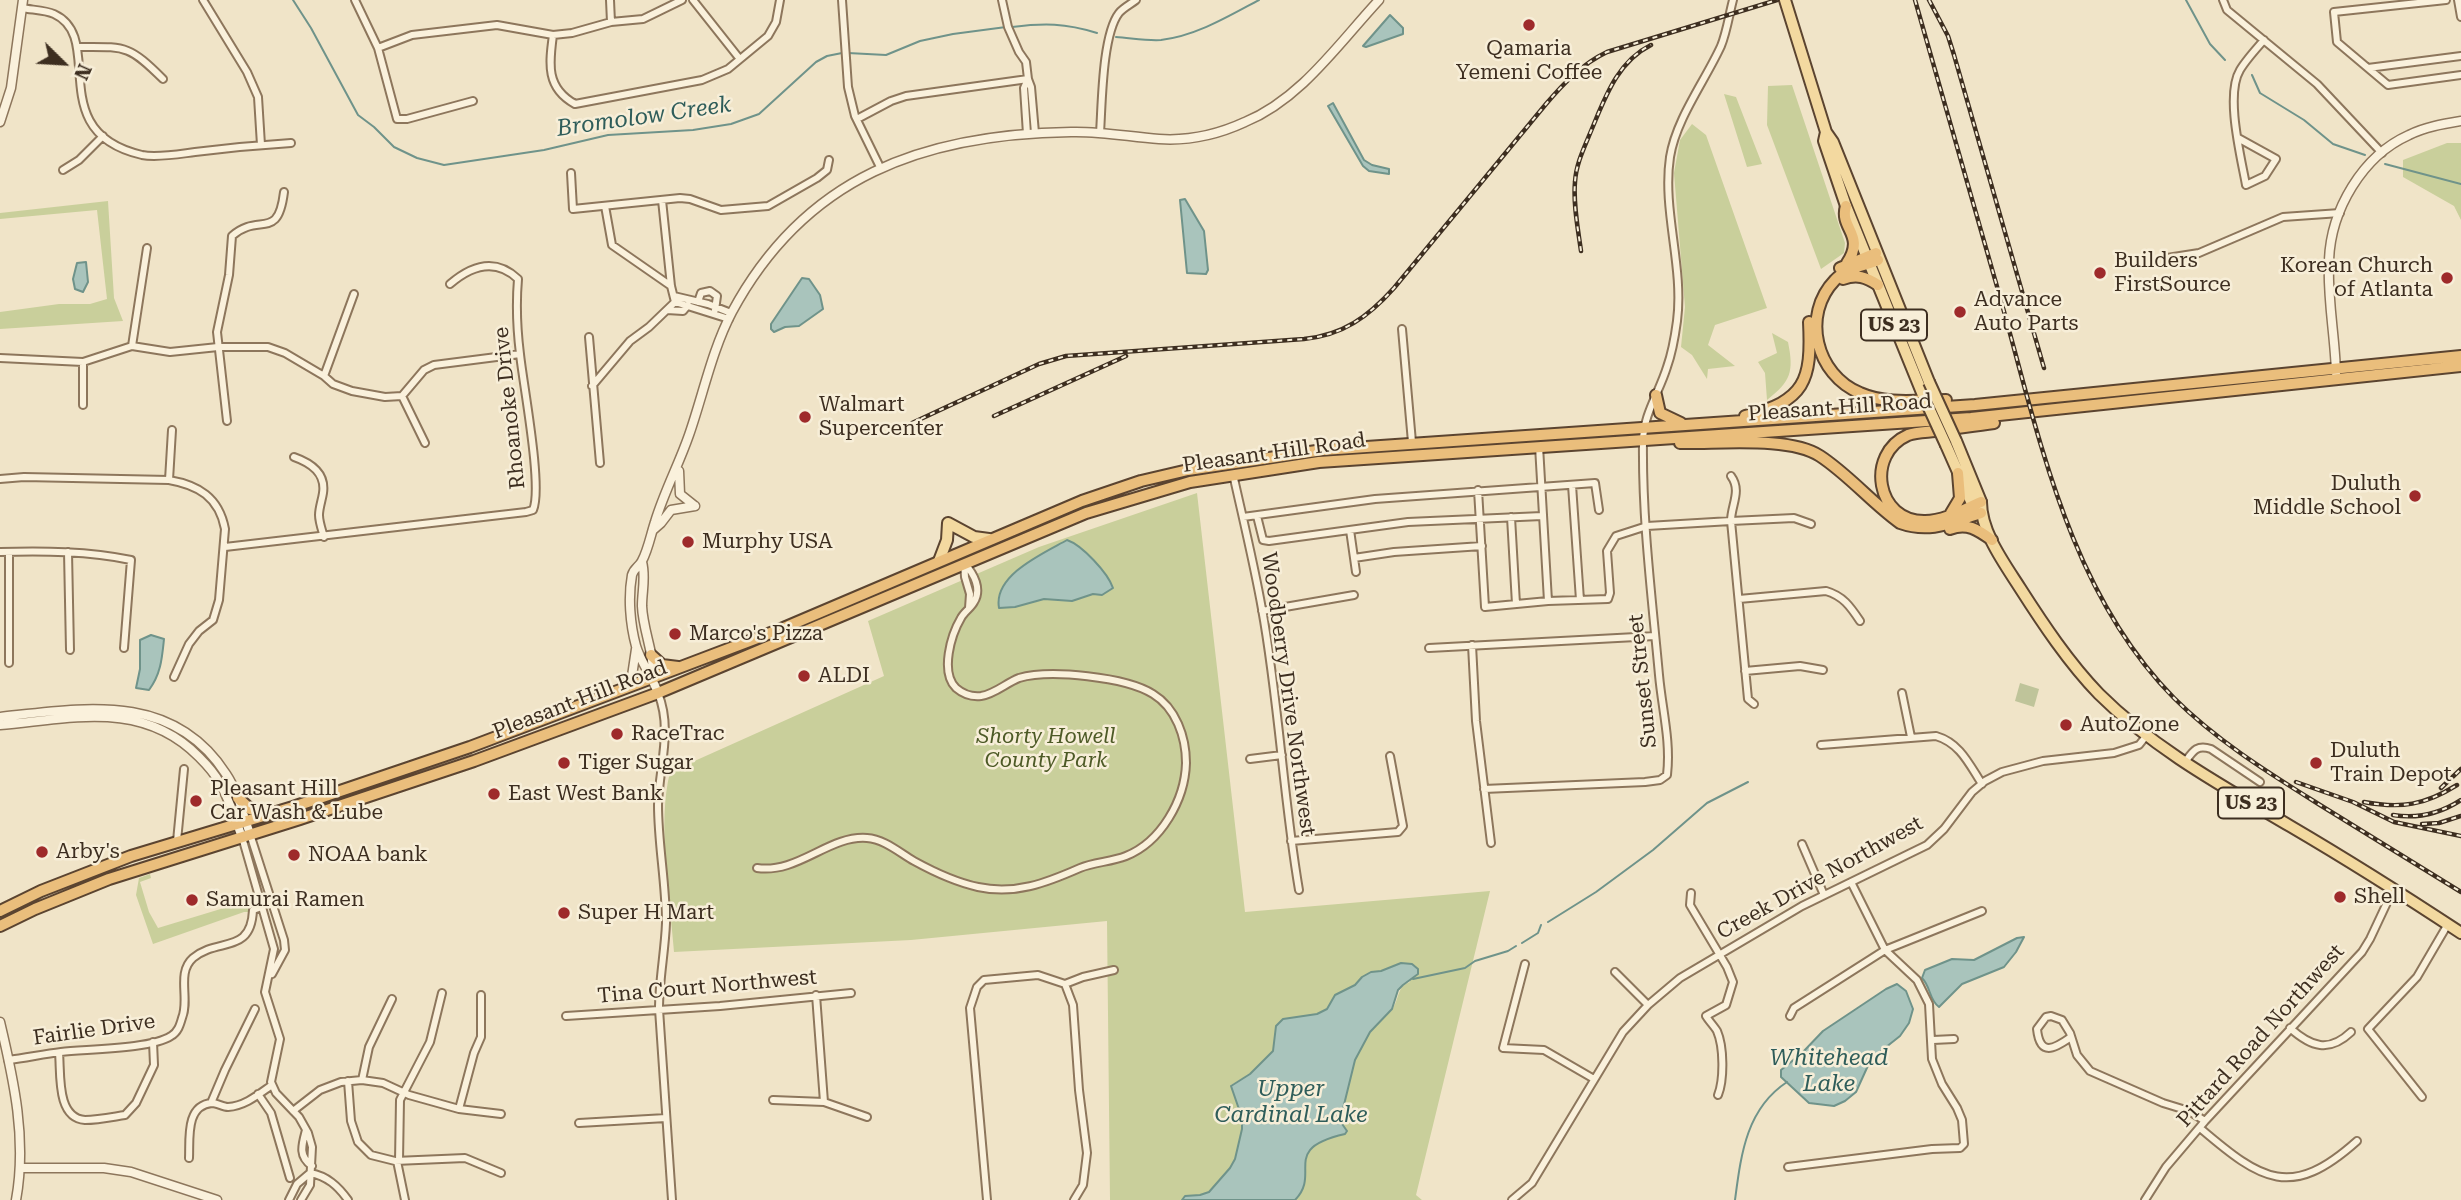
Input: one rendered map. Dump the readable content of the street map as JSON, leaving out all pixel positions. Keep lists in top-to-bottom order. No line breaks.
{"streets":{"highway":["Pleasant Hill Road"],"main road":["US 23"],"street":["Rhoanoke Drive","Sunset Street","Woodberry Drive Northwest","Creek Drive Northwest","Tina Court Northwest","Fairlie Drive","Pittard Road Northwest"]},"crossings":[["US 23","Creek Drive Northwest"],["US 23","Pittard Road Northwest"],["Pleasant Hill Road","Sunset Street"],["Pleasant Hill Road","Woodberry Drive Northwest"]],"water":["Bromolow Creek","Whitehead Lake","Upper Cardinal Lake"],"parks":["Shorty Howell County Park"],"places":["Qamaria Yemeni Coffee","Builders FirstSource","Korean Church of Atlanta","Advance Auto Parts","Walmart Supercenter","Duluth Middle School","Murphy USA","Marco's Pizza","ALDI","AutoZone","RaceTrac","Tiger Sugar","Duluth Train Depot","East West Bank","Pleasant Hill Car Wash & Lube","Arby's","NOAA bank","Shell","Samurai Ramen","Super H Mart"],"north":"bottom right"}
